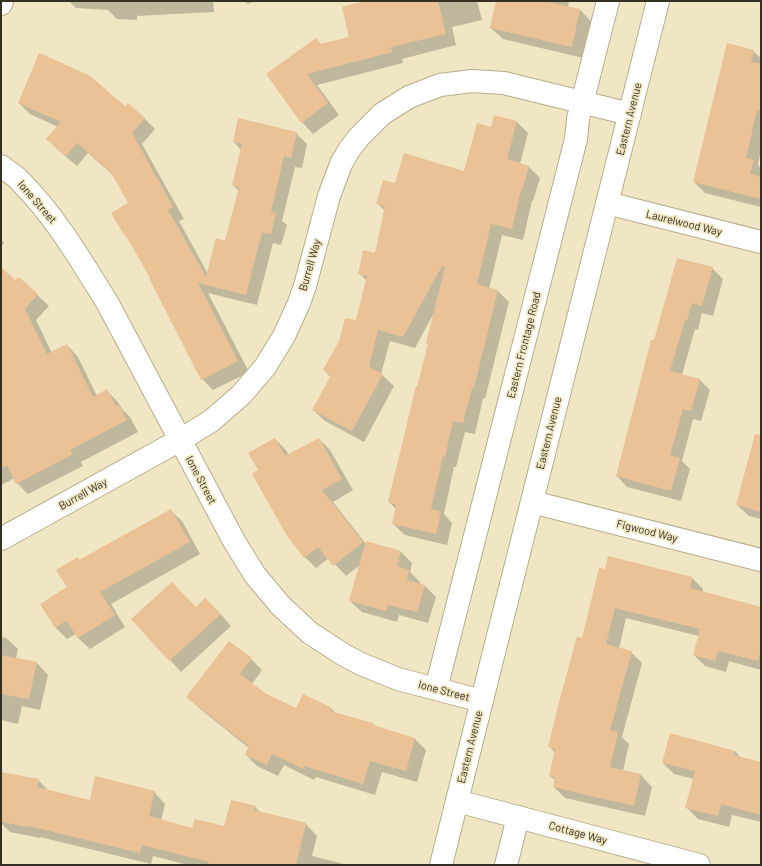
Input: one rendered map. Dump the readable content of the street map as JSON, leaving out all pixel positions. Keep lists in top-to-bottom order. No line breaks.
{"streets":{"street":["Eastern Avenue","Ione Street","Laurelwood Way","Burrell Way","Eastern Frontage Road","Figwood Way","Cottage Way"]},"crossings":[["Eastern Avenue","Ione Street"],["Eastern Avenue","Laurelwood Way"],["Eastern Avenue","Burrell Way"],["Eastern Avenue","Figwood Way"],["Eastern Avenue","Cottage Way"],["Ione Street","Burrell Way"],["Ione Street","Eastern Frontage Road"],["Burrell Way","Eastern Frontage Road"]]}
